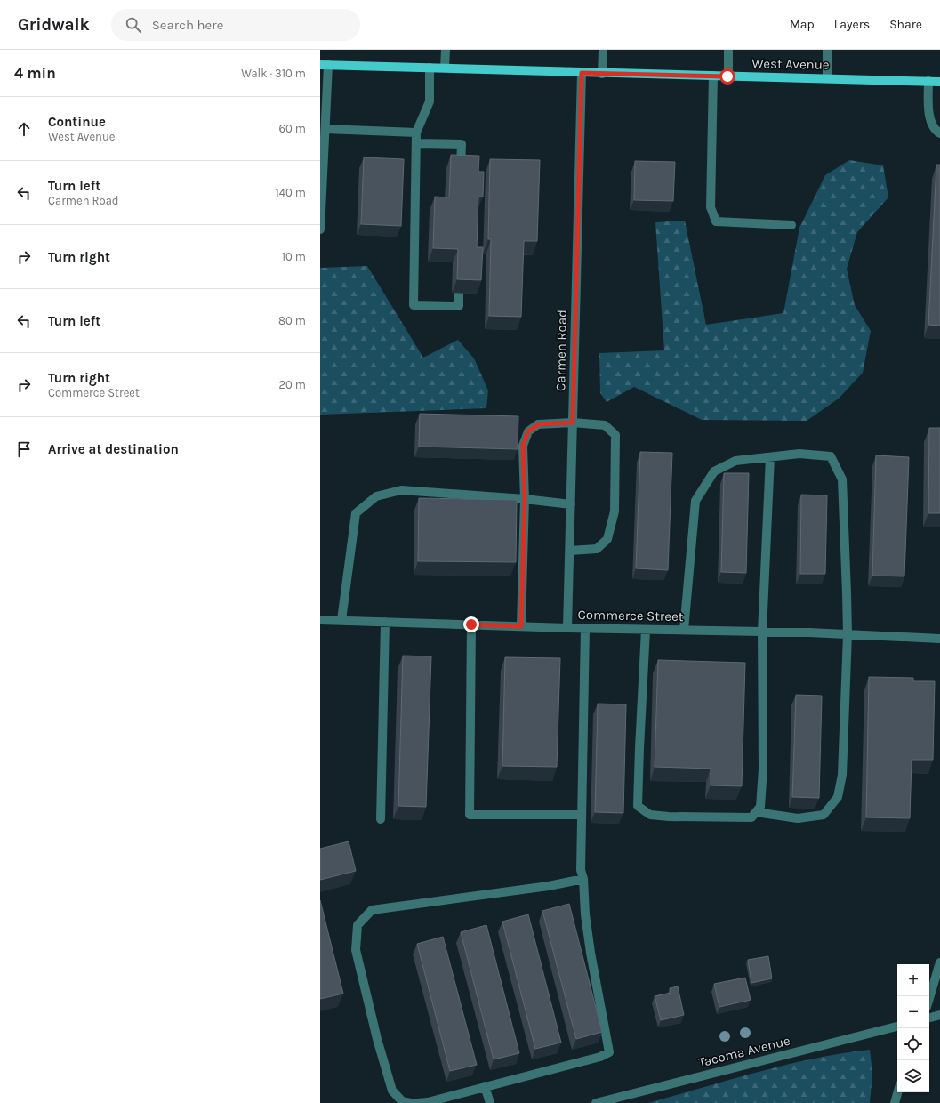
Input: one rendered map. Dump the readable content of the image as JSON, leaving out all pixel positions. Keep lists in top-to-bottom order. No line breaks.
{"streets":{"main road":["West Avenue"],"street":["Carmen Road","Commerce Street","Tacoma Avenue"]},"crossings":[["West Avenue","Carmen Road"],["Carmen Road","Commerce Street"]],"page":{"header":"Gridwalk","search":"Search here","nav":["Map","Layers","Share"],"heading":["4 min","Walk · 310 m"],"list":[["Continue","West Avenue","60 m"],["Turn left","Carmen Road","140 m"],["Turn right","10 m"],["Turn left","80 m"],["Turn right","Commerce Street","20 m"],"Arrive at destination"],"map_buttons":["+","−"]}}
